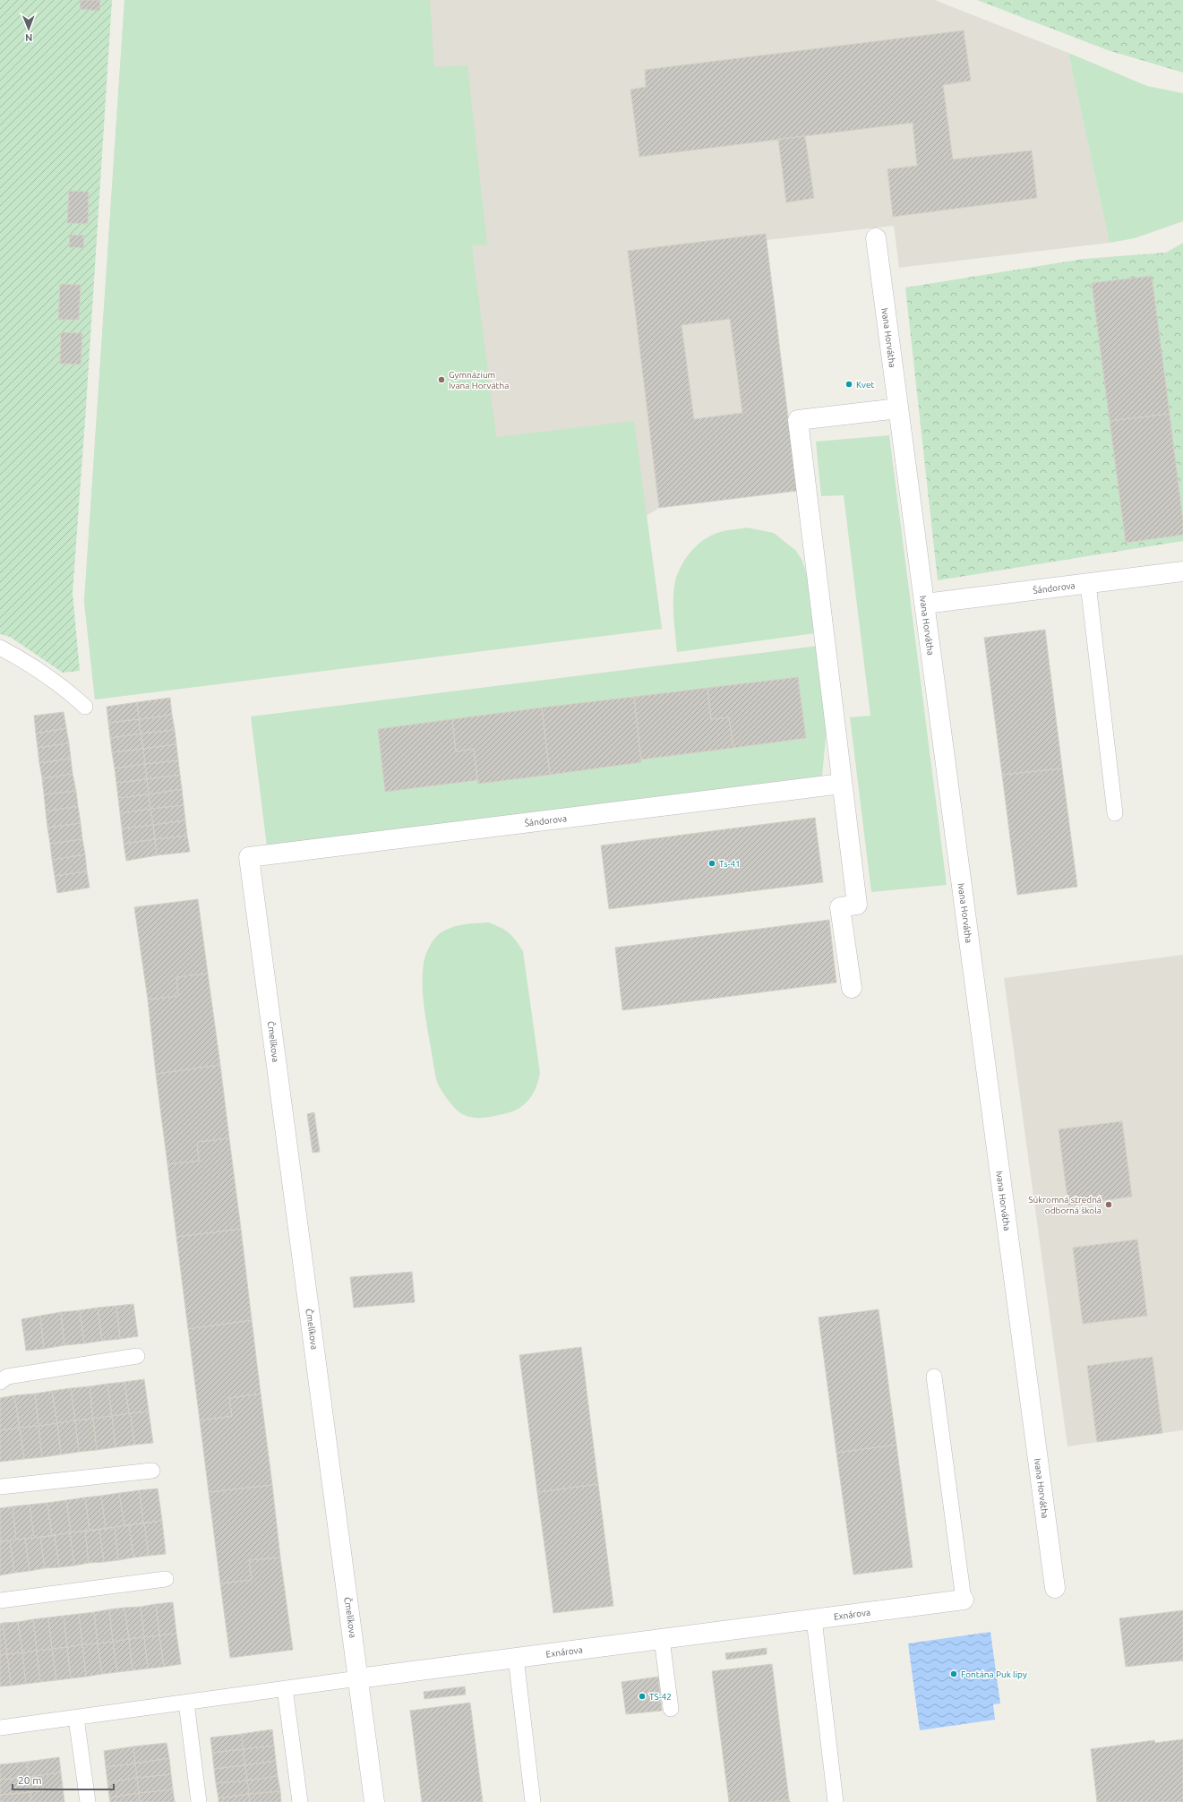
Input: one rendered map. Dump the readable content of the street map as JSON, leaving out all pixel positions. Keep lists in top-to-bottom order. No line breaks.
{"streets":{"street":["Ivana Horvátha","Šándorova","Čmelíkova","Exnárova"]},"crossings":[["Ivana Horvátha","Šándorova"],["Šándorova","Čmelíkova"],["Čmelíkova","Exnárova"]],"places":["Gymnázium Ivana Horvátha","Kvet","Ts-41","Súkromná stredná odborná škola","Fontána Puk lipy","TS-42"],"scale_bar":"20 m","north":"bottom"}
